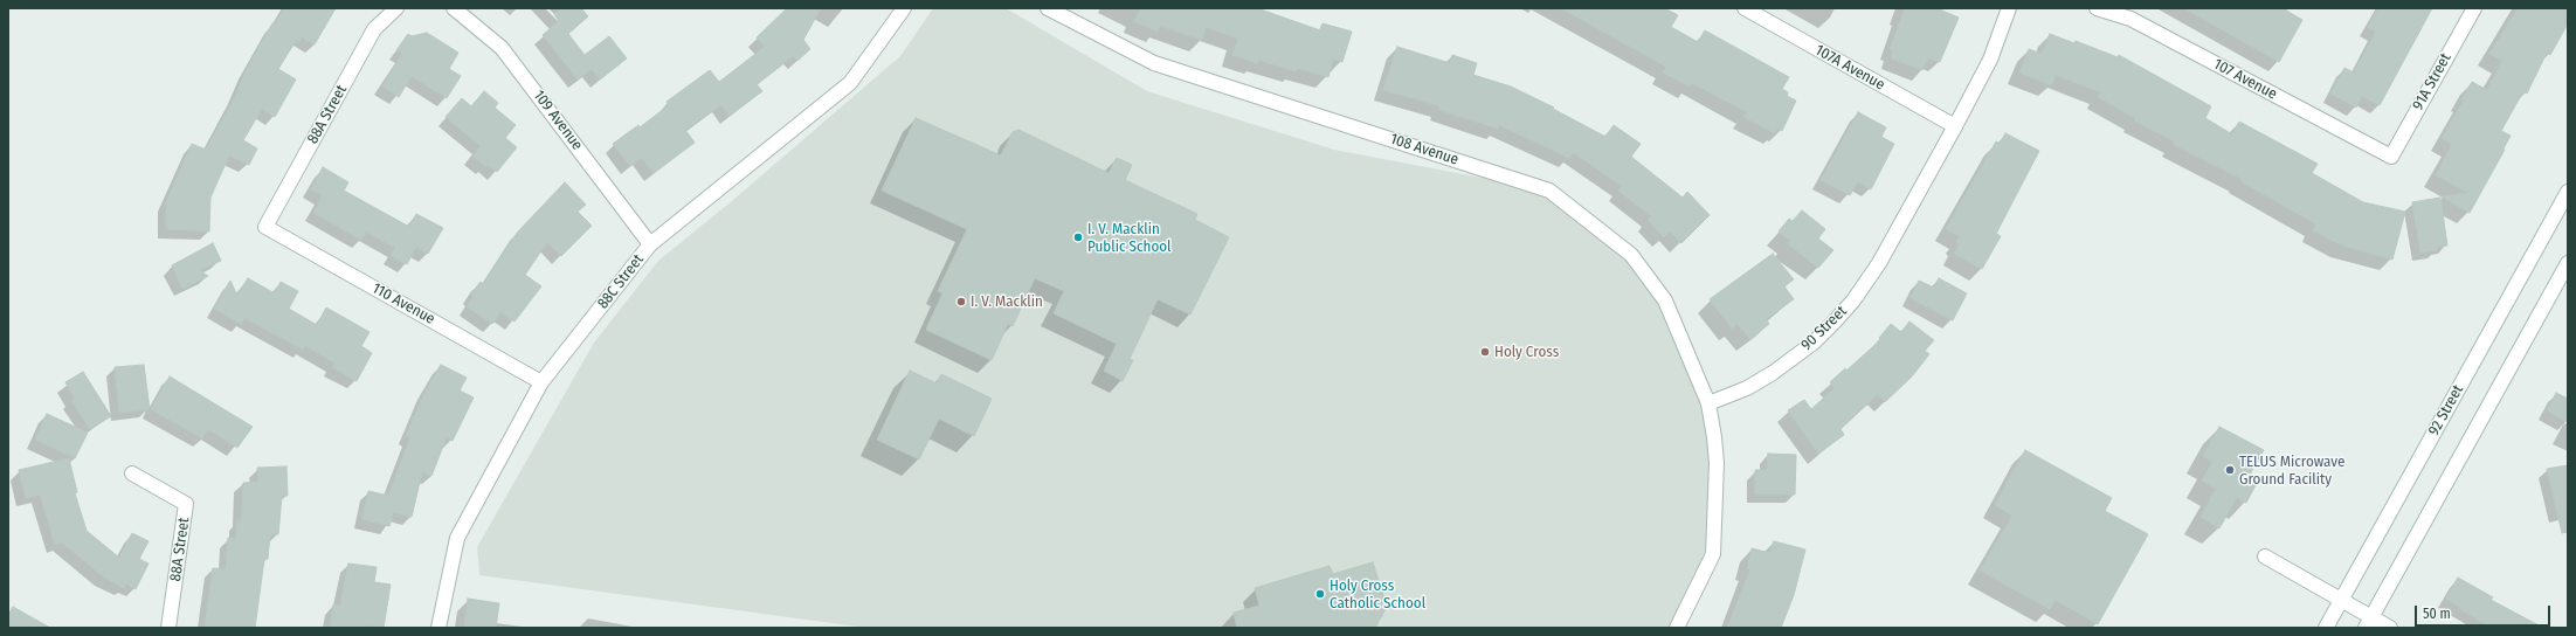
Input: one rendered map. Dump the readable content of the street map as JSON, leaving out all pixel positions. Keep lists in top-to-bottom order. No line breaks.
{"streets":{"street":["107A Avenue","107 Avenue","91A Street","88A Street","109 Avenue","108 Avenue","88C Street","110 Avenue","90 Street","92 Street"]},"crossings":[["107A Avenue","90 Street"],["107 Avenue","91A Street"],["88A Street","110 Avenue"],["109 Avenue","88C Street"],["108 Avenue","90 Street"],["88C Street","110 Avenue"]],"places":["I. V. Macklin Public School","I. V. Macklin","Holy Cross","TELUS Microwave Ground Facility","Holy Cross Catholic School"],"scale_bar":"50 m"}
